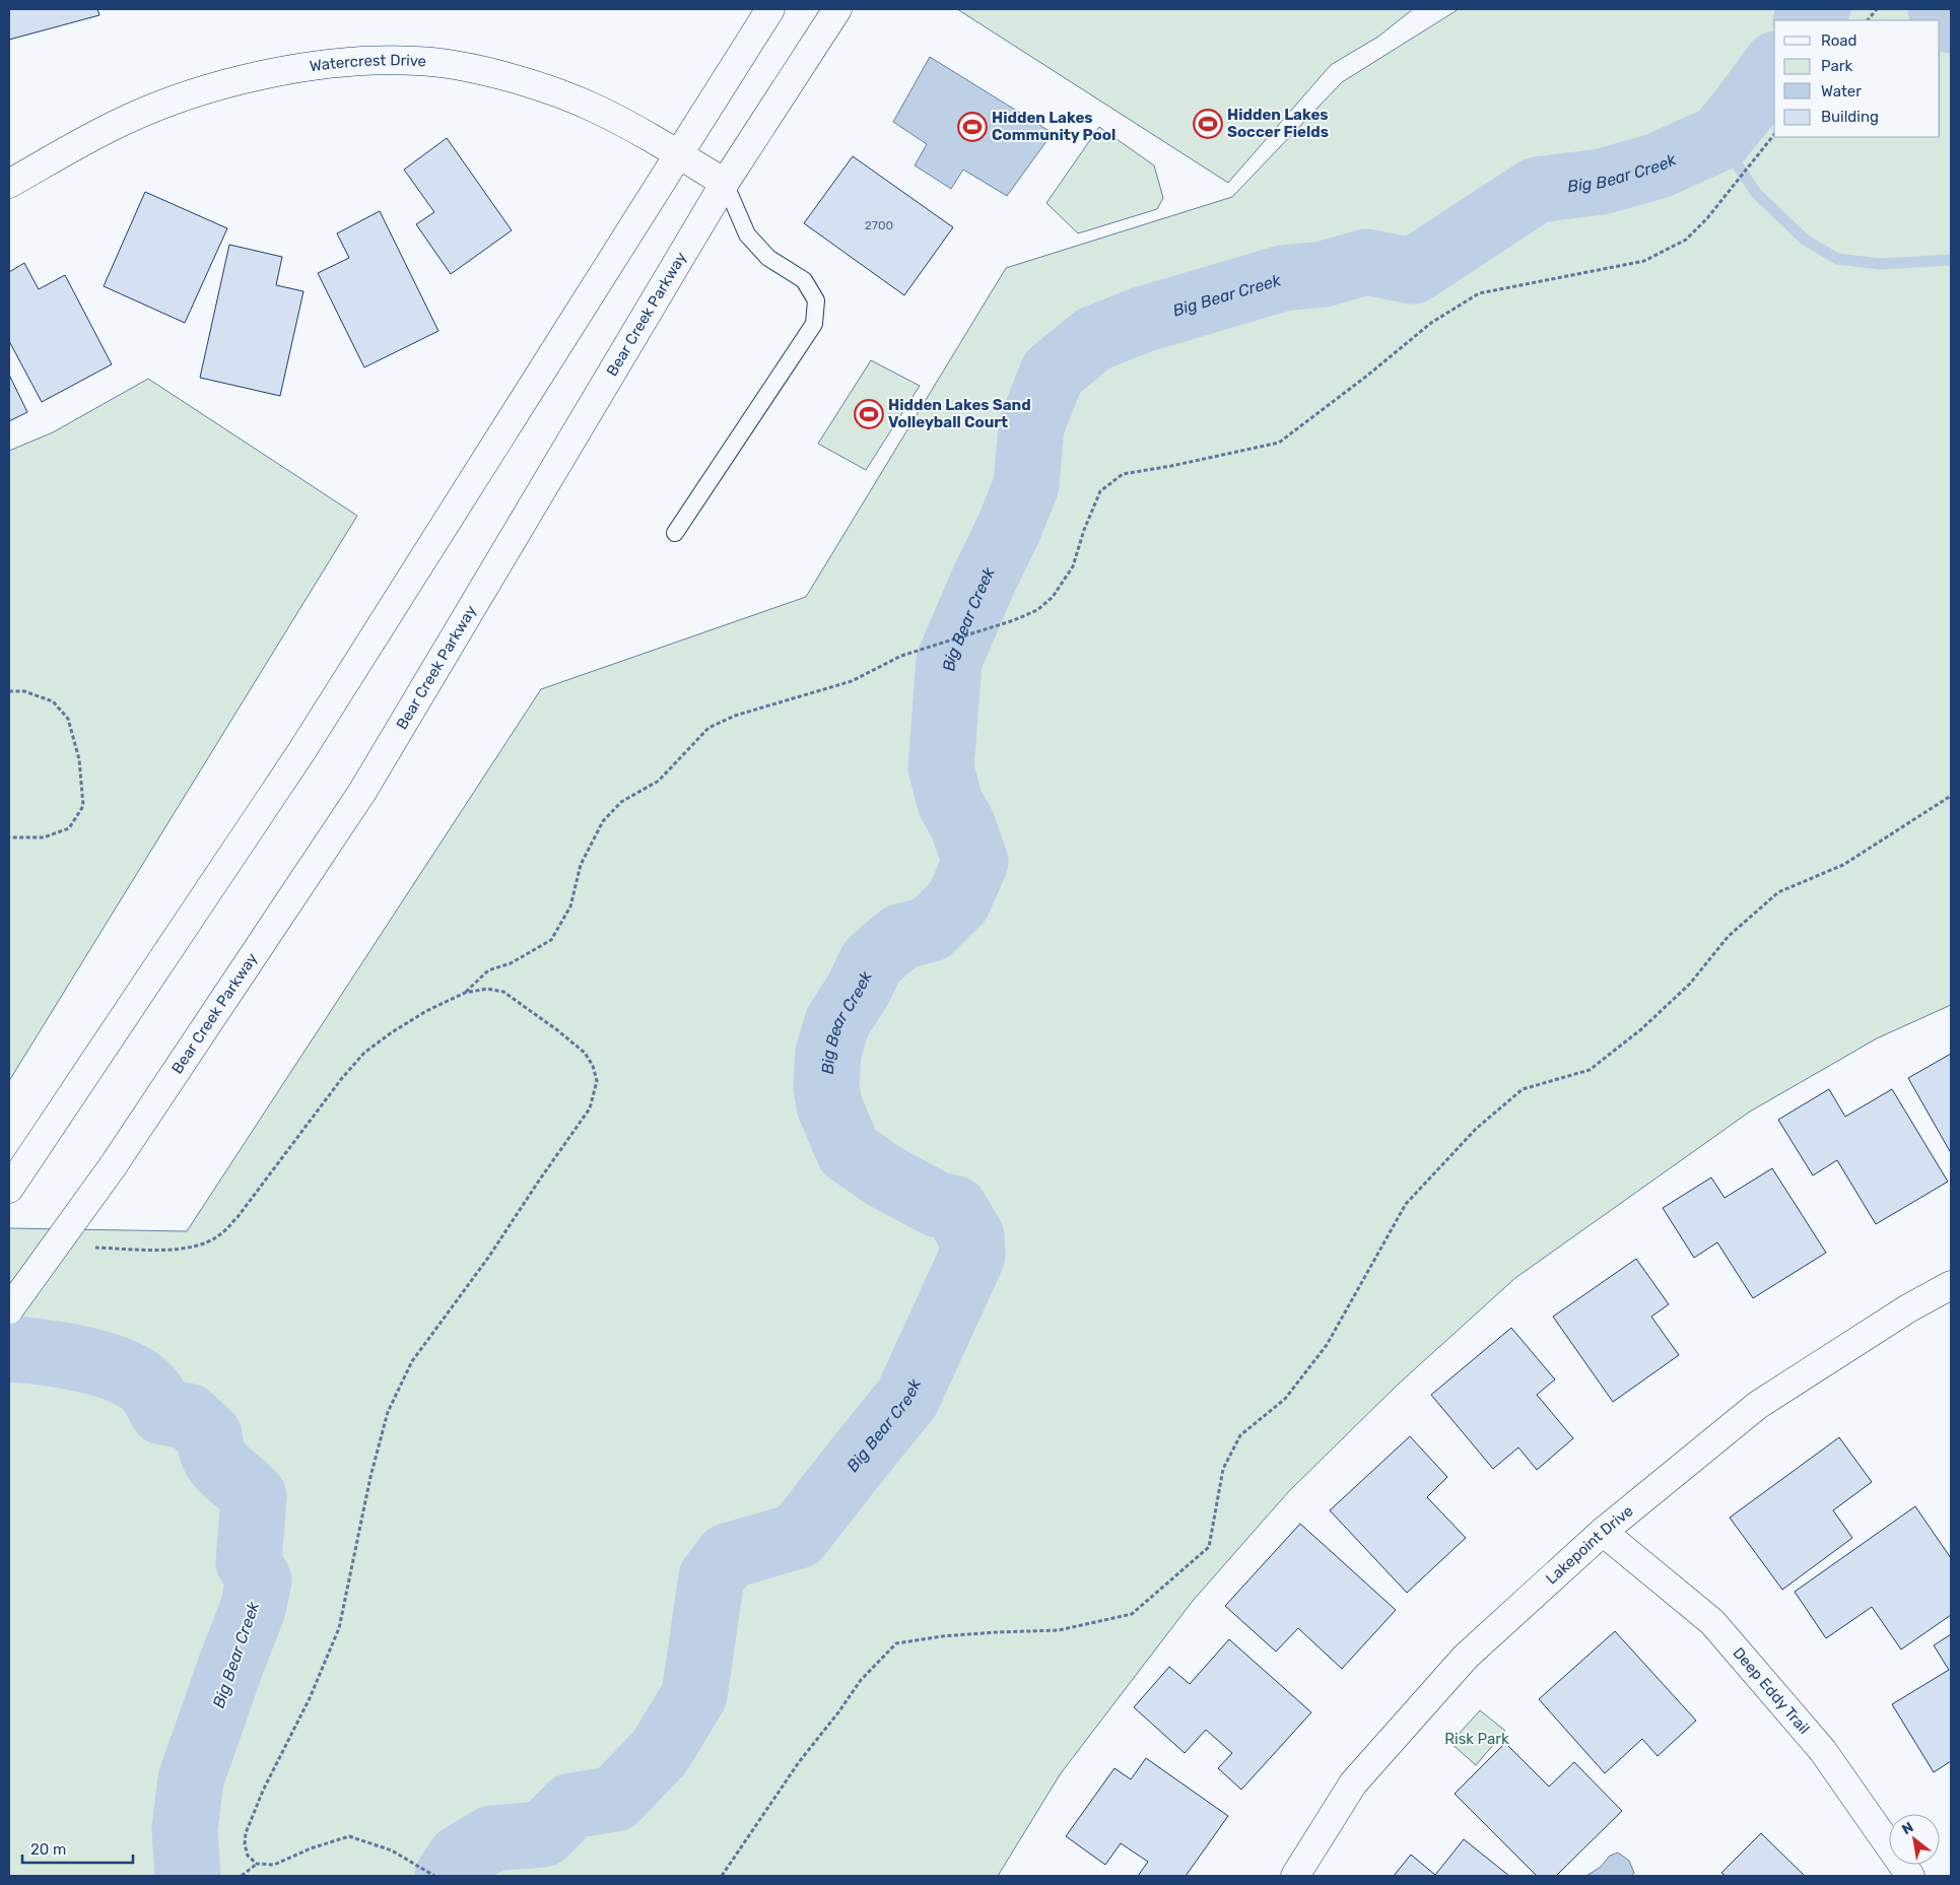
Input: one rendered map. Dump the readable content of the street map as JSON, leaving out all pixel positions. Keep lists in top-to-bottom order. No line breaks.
{"streets":{"main road":["Watercrest Drive","Bear Creek Parkway","Lakepoint Drive","Deep Eddy Trail"]},"crossings":[["Watercrest Drive","Bear Creek Parkway"],["Lakepoint Drive","Deep Eddy Trail"]],"water":["Big Bear Creek"],"parks":["Risk Park"],"places":{"sports":["Hidden Lakes Soccer Fields","Hidden Lakes Community Pool","Hidden Lakes Sand Volleyball Court"]},"house_numbers":["2700"],"legend":["Road","Park","Water","Building"],"scale_bar":"20 m","north":"top left"}
